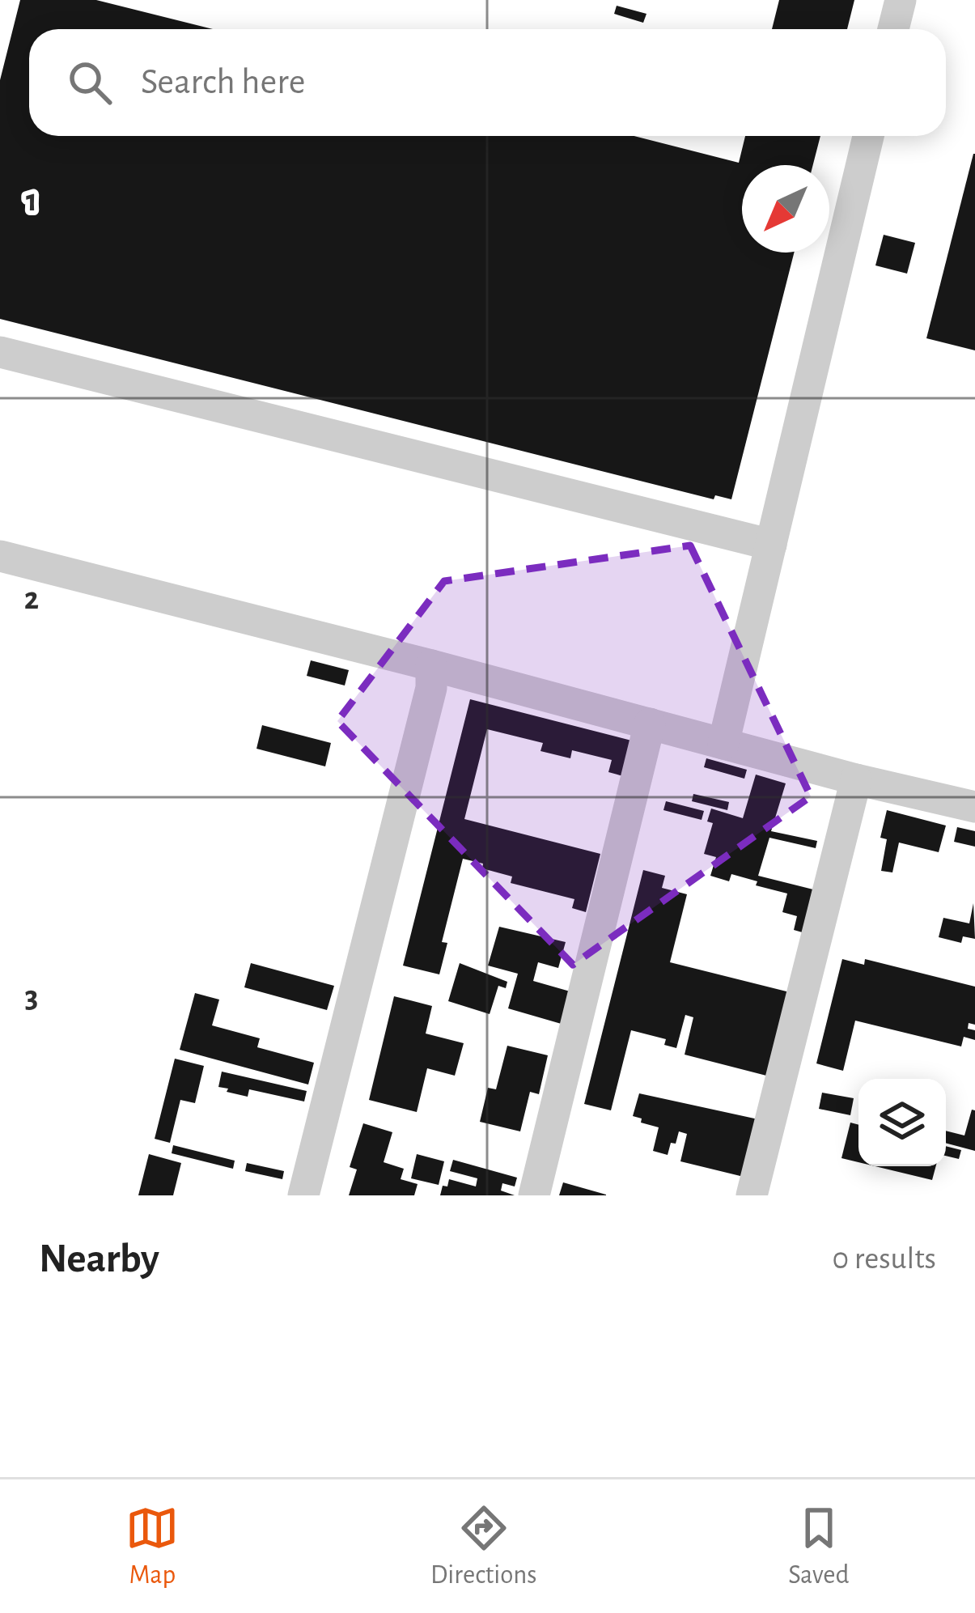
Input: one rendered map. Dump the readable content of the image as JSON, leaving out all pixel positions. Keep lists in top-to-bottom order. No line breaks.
{"north":"bottom left","page":{"search":"Search here","heading":["Nearby","0 results"],"nav":["Map","Directions","Saved"]},"grid":{"rows":["1","2","3"]}}
